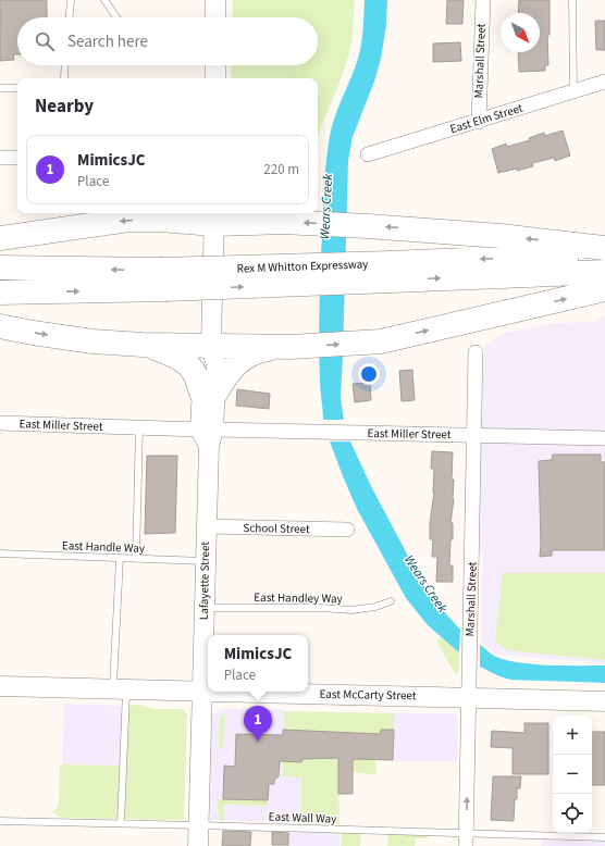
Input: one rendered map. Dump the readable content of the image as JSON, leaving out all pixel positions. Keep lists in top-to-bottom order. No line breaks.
{"streets":{"highway":["Rex M Whitton Expressway"],"main road":["Lafayette Street","East McCarty Street"],"street":["Marshall Street","East Elm Street","East Miller Street","School Street"],"lane":["East Handle Way","East Handley Way","East Wall Way"]},"crossings":[["Marshall Street","East Elm Street"],["Marshall Street","East Miller Street"],["Marshall Street","East McCarty Street"],["Marshall Street","East Wall Way"],["East Miller Street","Lafayette Street"],["School Street","Lafayette Street"],["East Handle Way","Lafayette Street"],["Lafayette Street","East Handley Way"],["Lafayette Street","East McCarty Street"],["Lafayette Street","East Wall Way"]],"water":["Wears Creek"],"north":"bottom right","page":{"search":"Search here","heading":"Nearby","list":[{"mark":"1","name":"MimicsJC","note":"Place","value":"220 m"}],"popup":["MimicsJC","Place"],"pins":"1","map_buttons":["+","−"]}}
